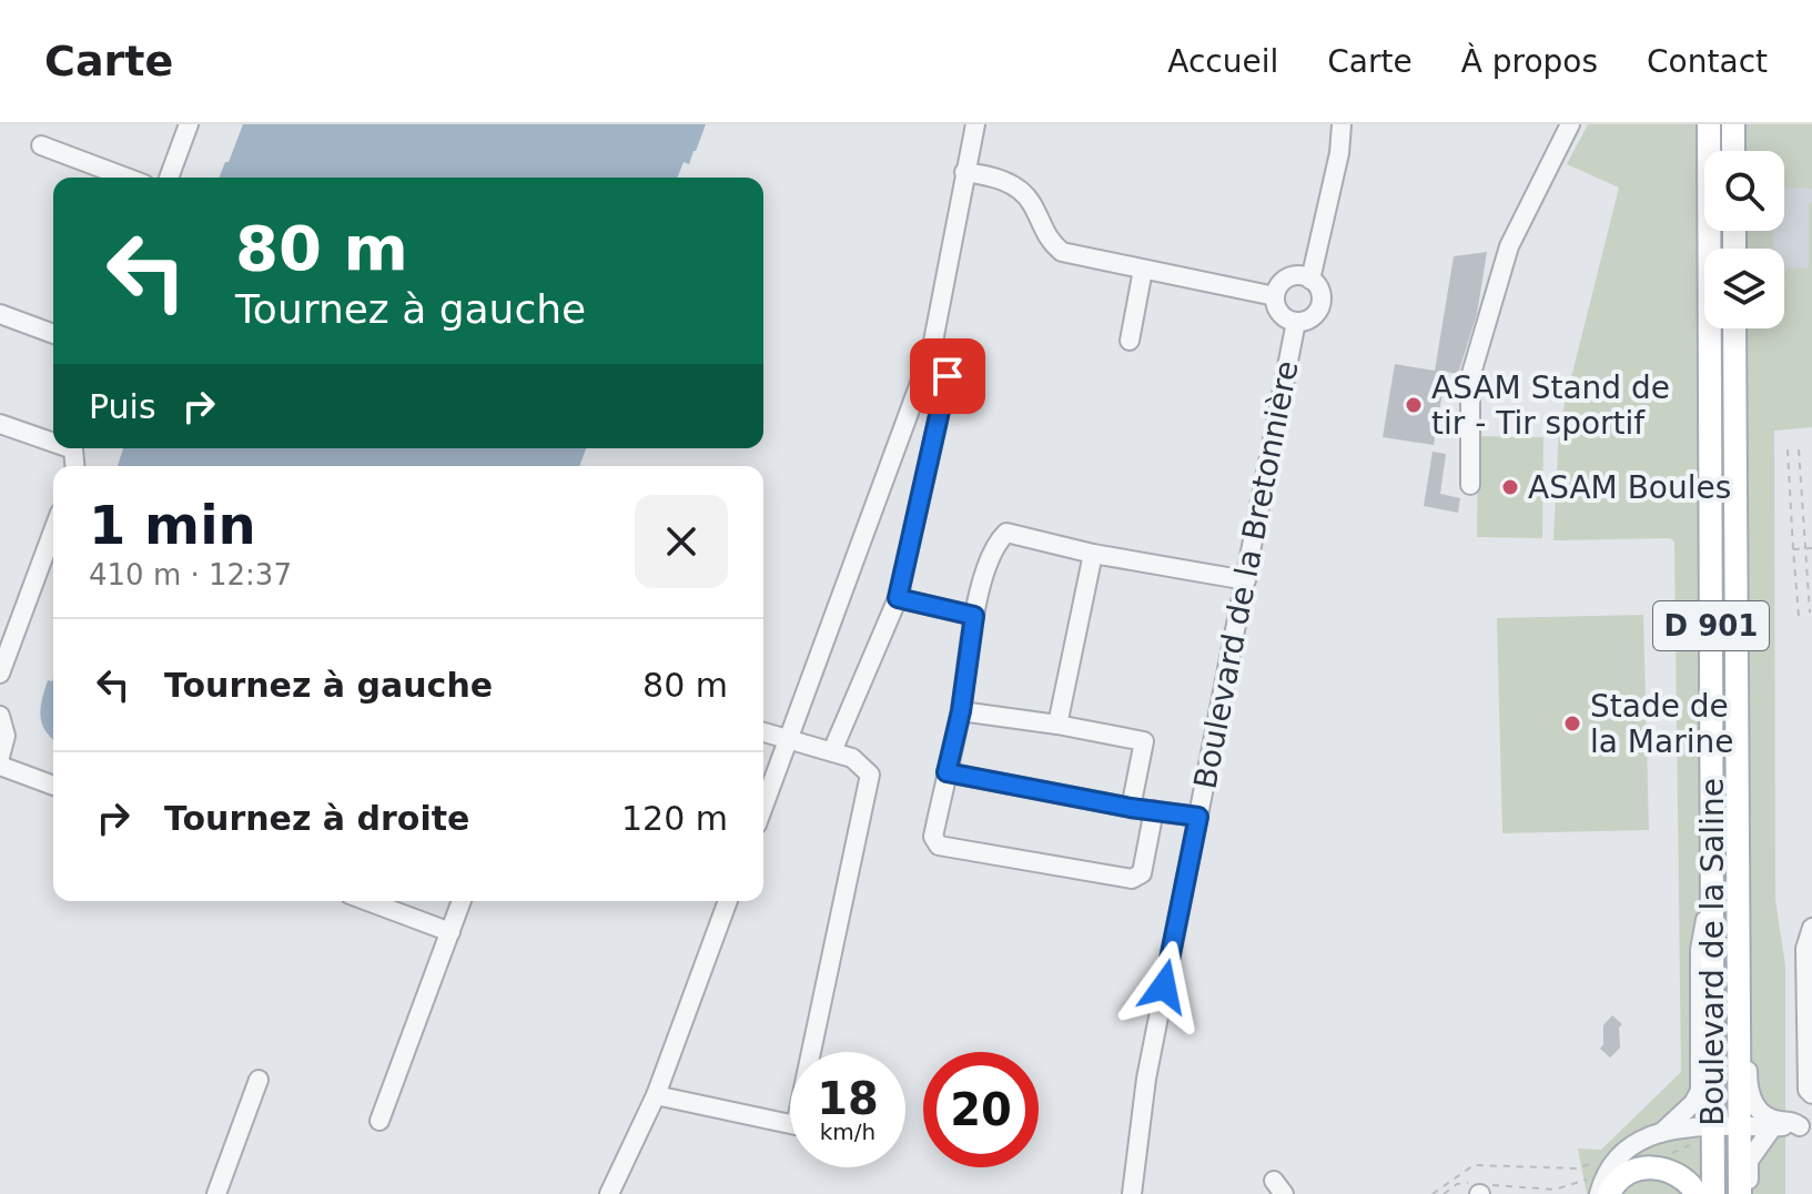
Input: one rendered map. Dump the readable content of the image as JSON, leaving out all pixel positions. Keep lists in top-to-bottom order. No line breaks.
{"streets":{"main road":["D 901","Boulevard de la Saline"],"street":["Boulevard de la Bretonnière"]},"places":["ASAM Stand de tir - Tir sportif","ASAM Boules","Stade de la Marine"],"page":{"header":"Carte","nav":["Accueil","Carte","À propos","Contact"],"turn":["80 m","Tournez à gauche"],"then":"Puis","heading":["1 min","410 m · 12:37"],"list":[{"name":"Tournez à gauche","value":"80 m"},{"name":"Tournez à droite","value":"120 m"}],"speed":"18 km/h","limit":"20"}}
